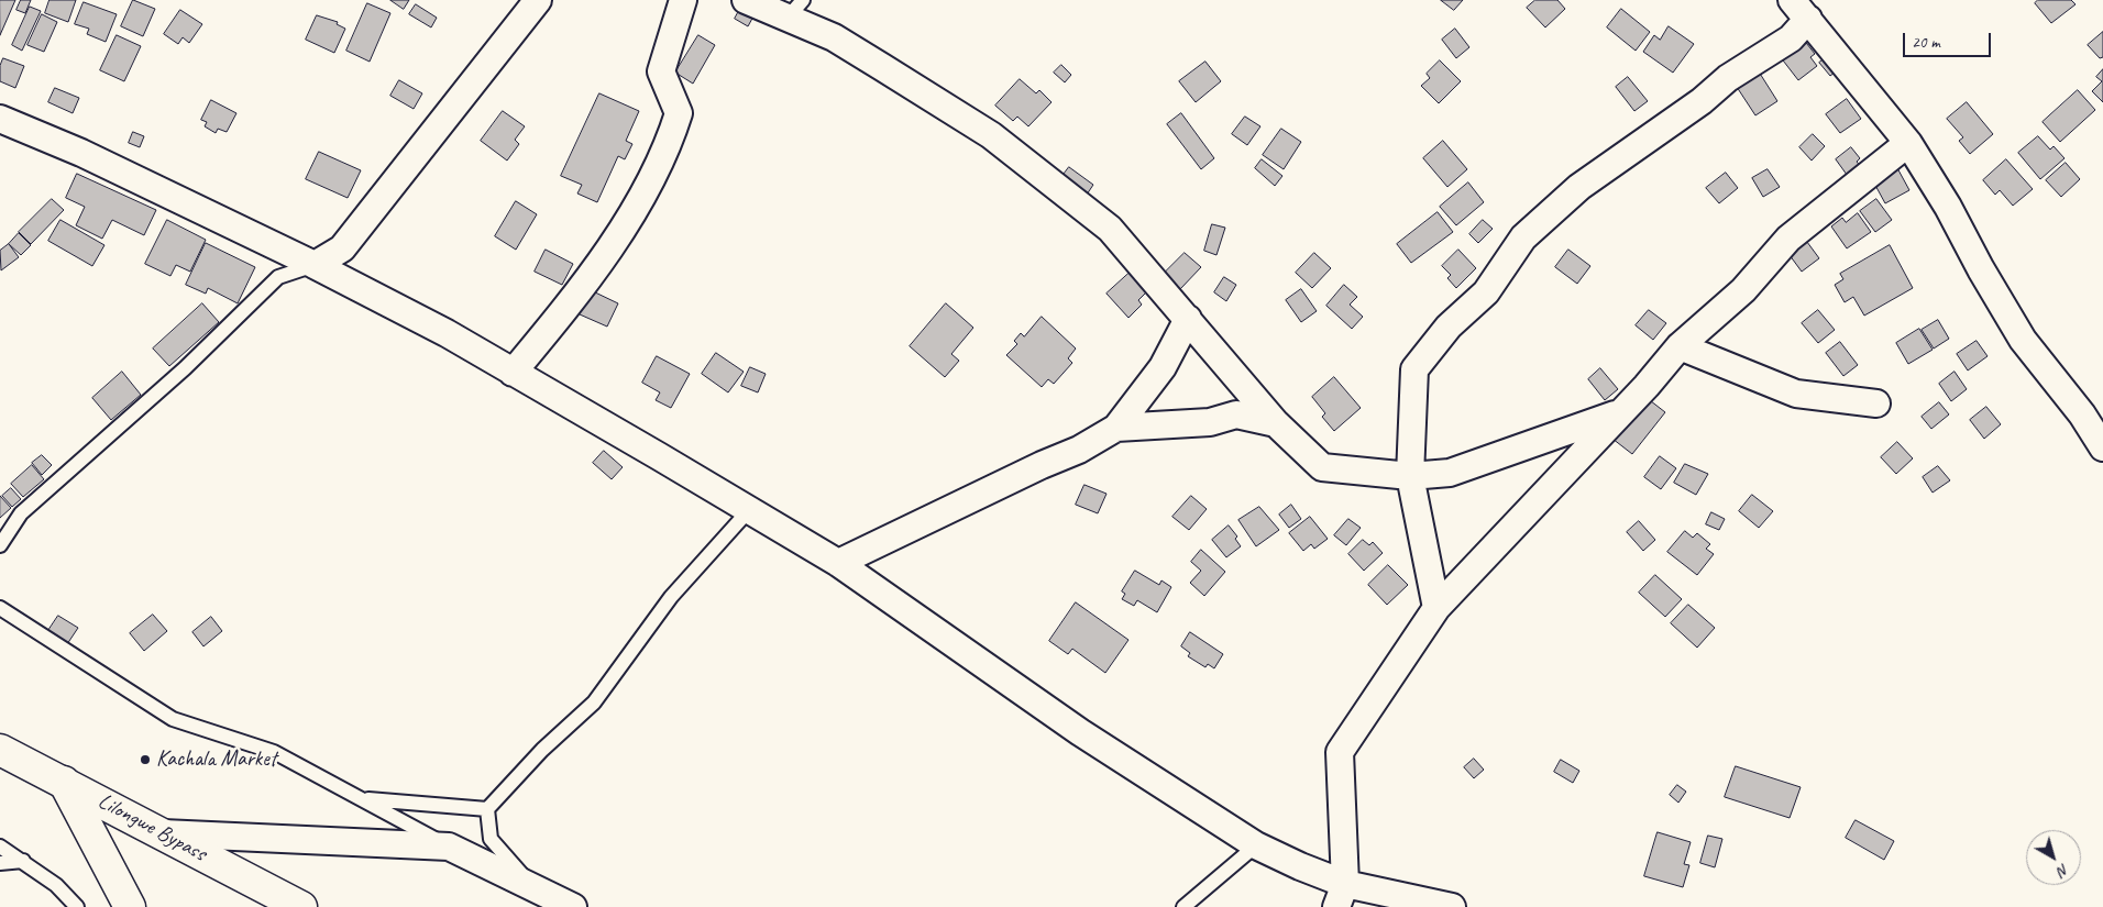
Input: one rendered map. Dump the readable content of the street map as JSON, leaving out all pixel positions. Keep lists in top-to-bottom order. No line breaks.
{"streets":{"main road":["Lilongwe Bypass"]},"places":["Kachala Market"],"scale_bar":"20 m","north":"bottom right"}
